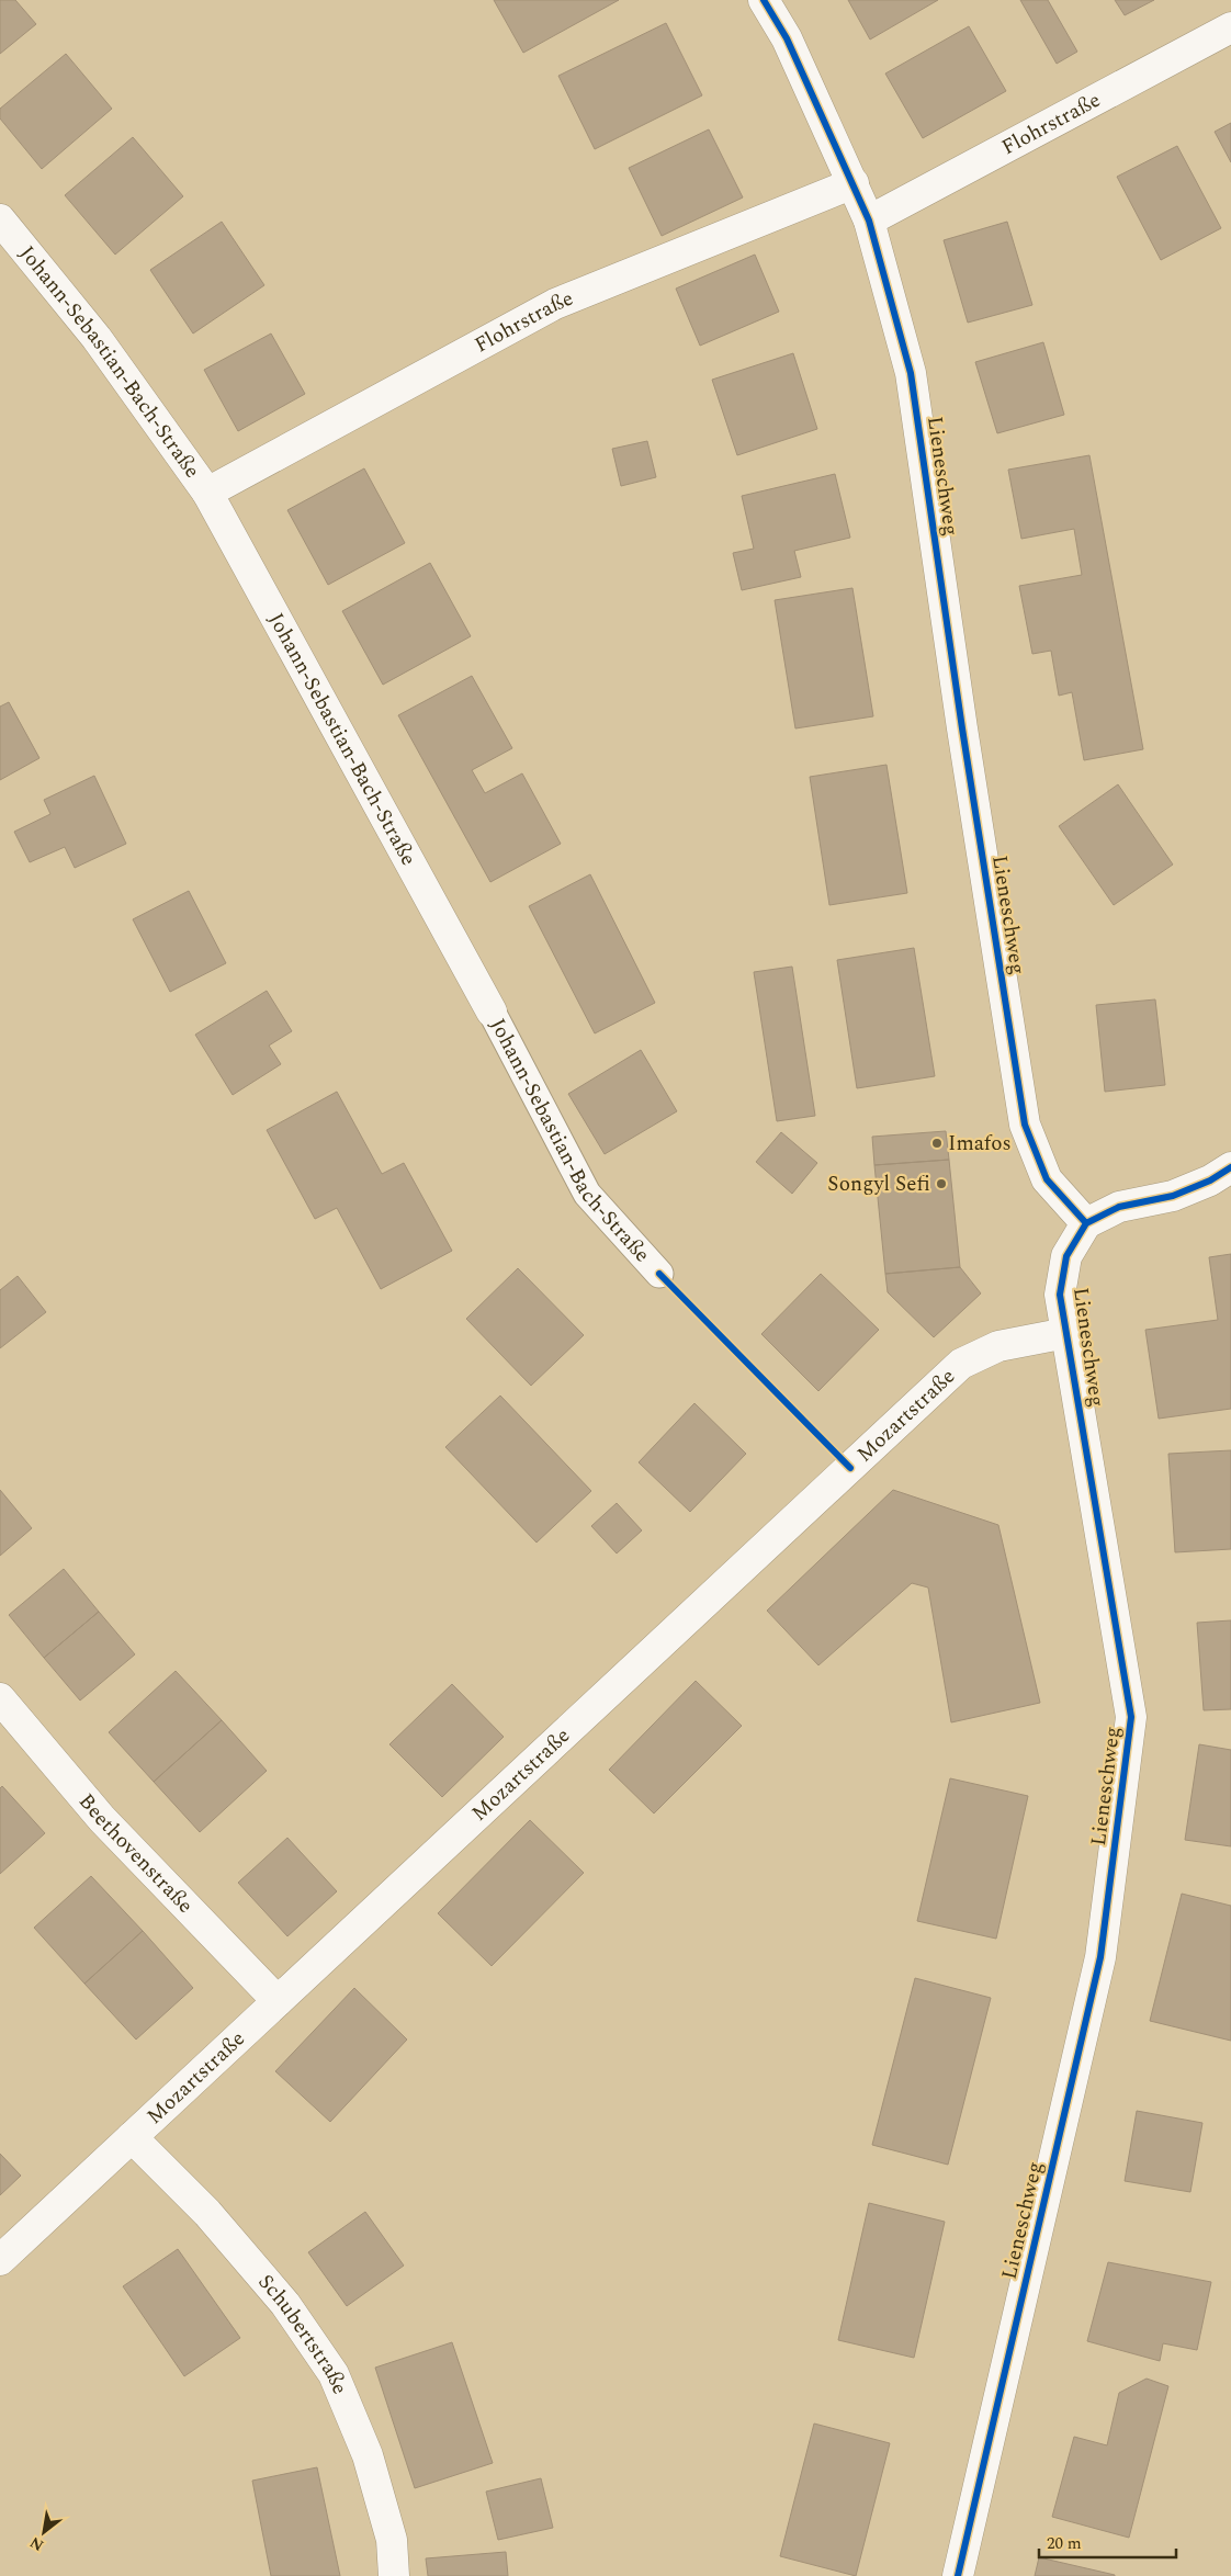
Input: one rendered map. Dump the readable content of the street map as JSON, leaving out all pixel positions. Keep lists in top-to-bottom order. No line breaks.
{"streets":{"street":["Flohrstraße","Johann-Sebastian-Bach-Straße","Lieneschweg","Mozartstraße","Beethovenstraße","Schubertstraße"]},"crossings":[["Flohrstraße","Johann-Sebastian-Bach-Straße"],["Flohrstraße","Lieneschweg"],["Lieneschweg","Mozartstraße"],["Mozartstraße","Beethovenstraße"],["Mozartstraße","Schubertstraße"]],"places":["Imafos","Songyl Sefi"],"scale_bar":"20 m","north":"bottom left"}
